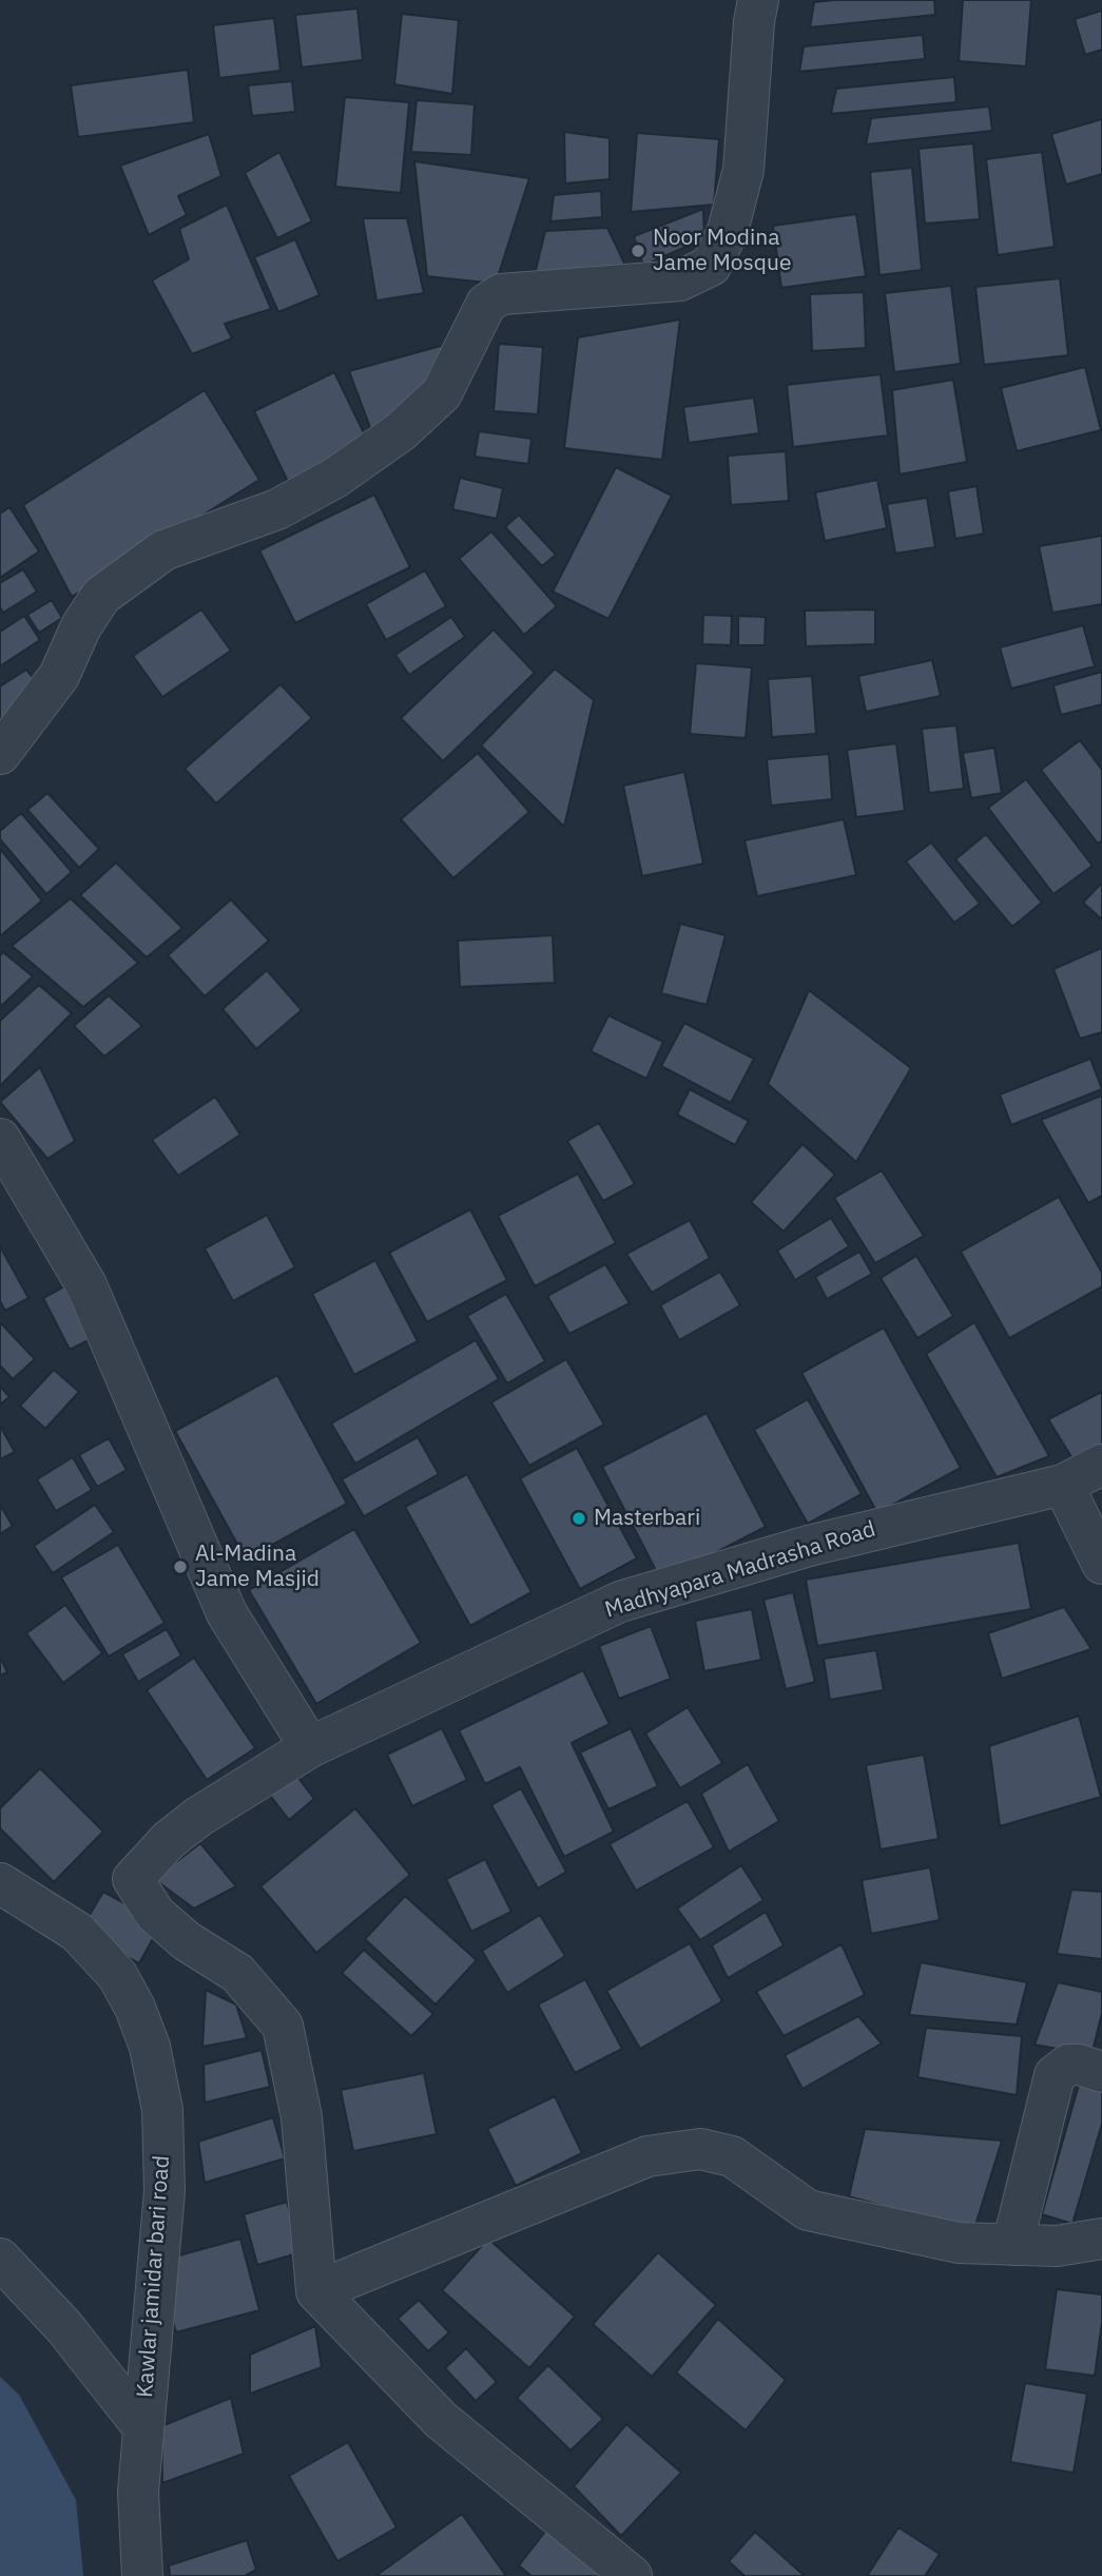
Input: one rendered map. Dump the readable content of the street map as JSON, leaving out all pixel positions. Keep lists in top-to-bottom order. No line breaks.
{"streets":{"street":["Madhyapara Madrasha Road","Kawlar jamidar bari road"]},"places":["Noor Modina Jame Mosque","Masterbari","Al-Madina Jame Masjid"]}
